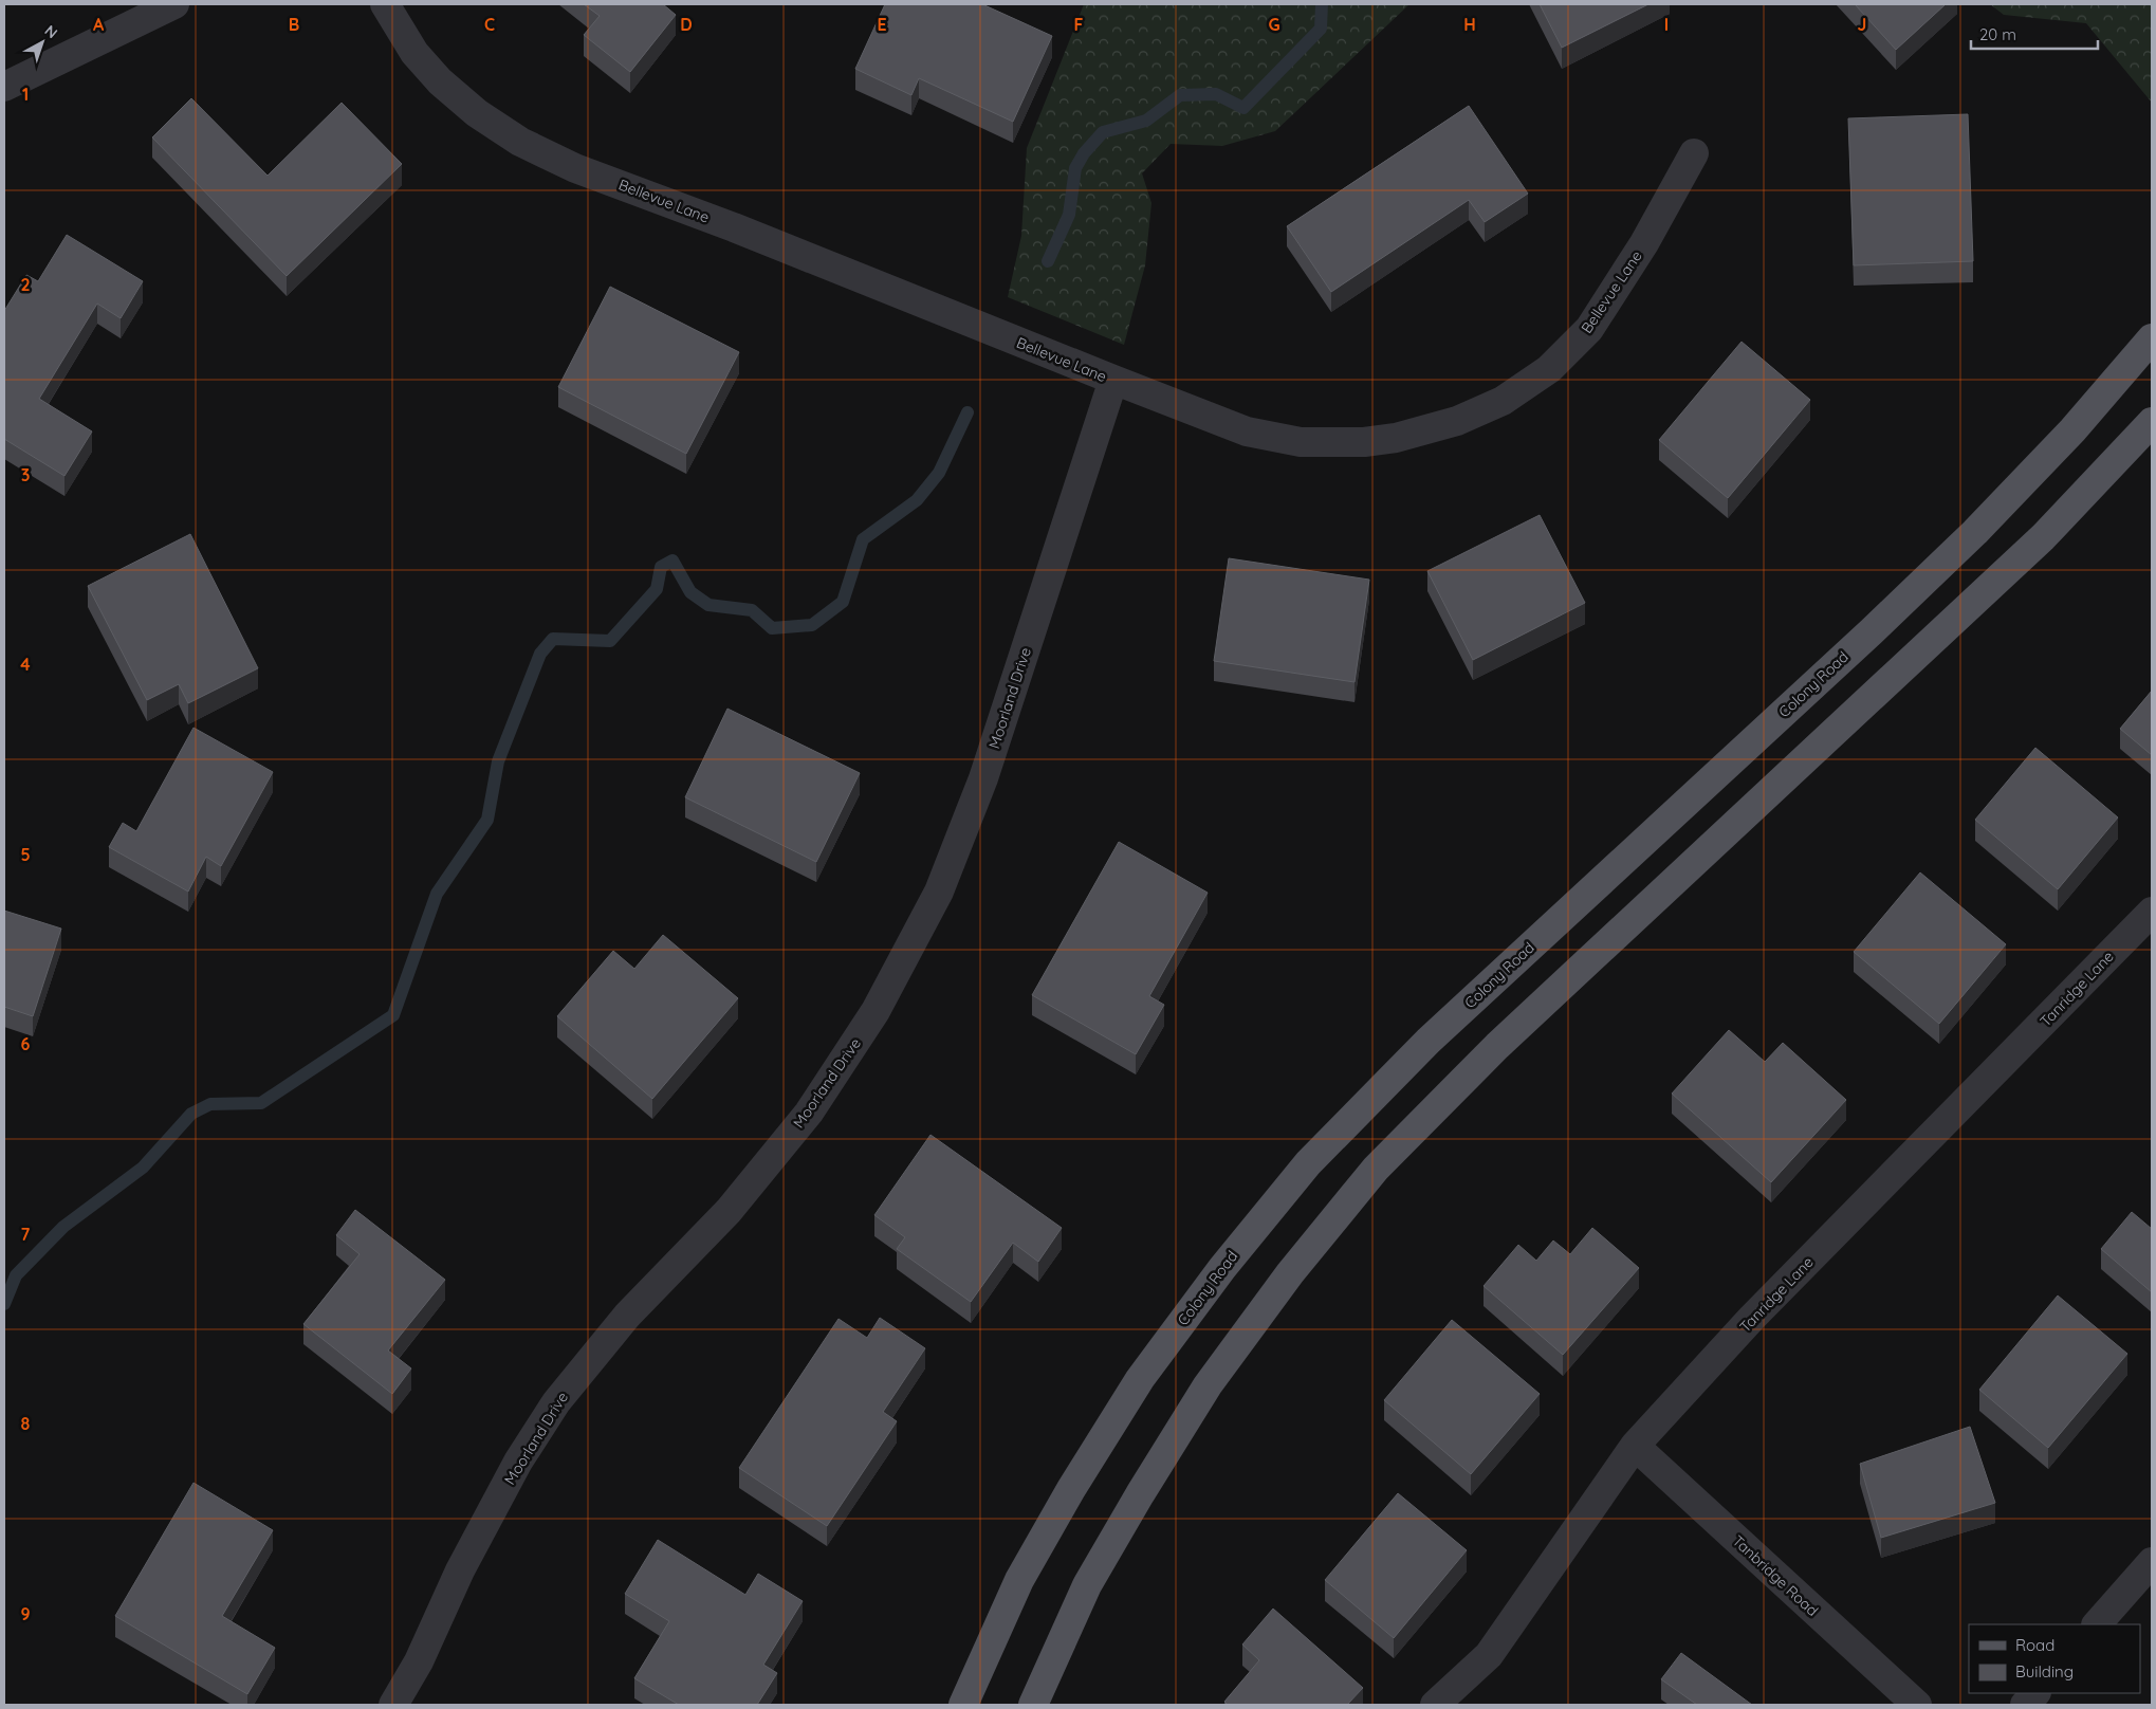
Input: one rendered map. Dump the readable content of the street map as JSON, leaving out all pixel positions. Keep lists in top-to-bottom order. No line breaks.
{"streets":{"main road":["Colony Road"],"street":["Bellevue Lane","Moorland Drive","Tanridge Lane","Tanbridge Road"]},"crossings":[["Bellevue Lane","Moorland Drive"],["Tanridge Lane","Tanbridge Road"]],"legend":["Road","Building"],"scale_bar":"20 m","north":"top right","grid":{"columns":["A","B","C","D","E","F","G","H","I","J"],"rows":["1","2","3","4","5","6","7","8","9"]}}
